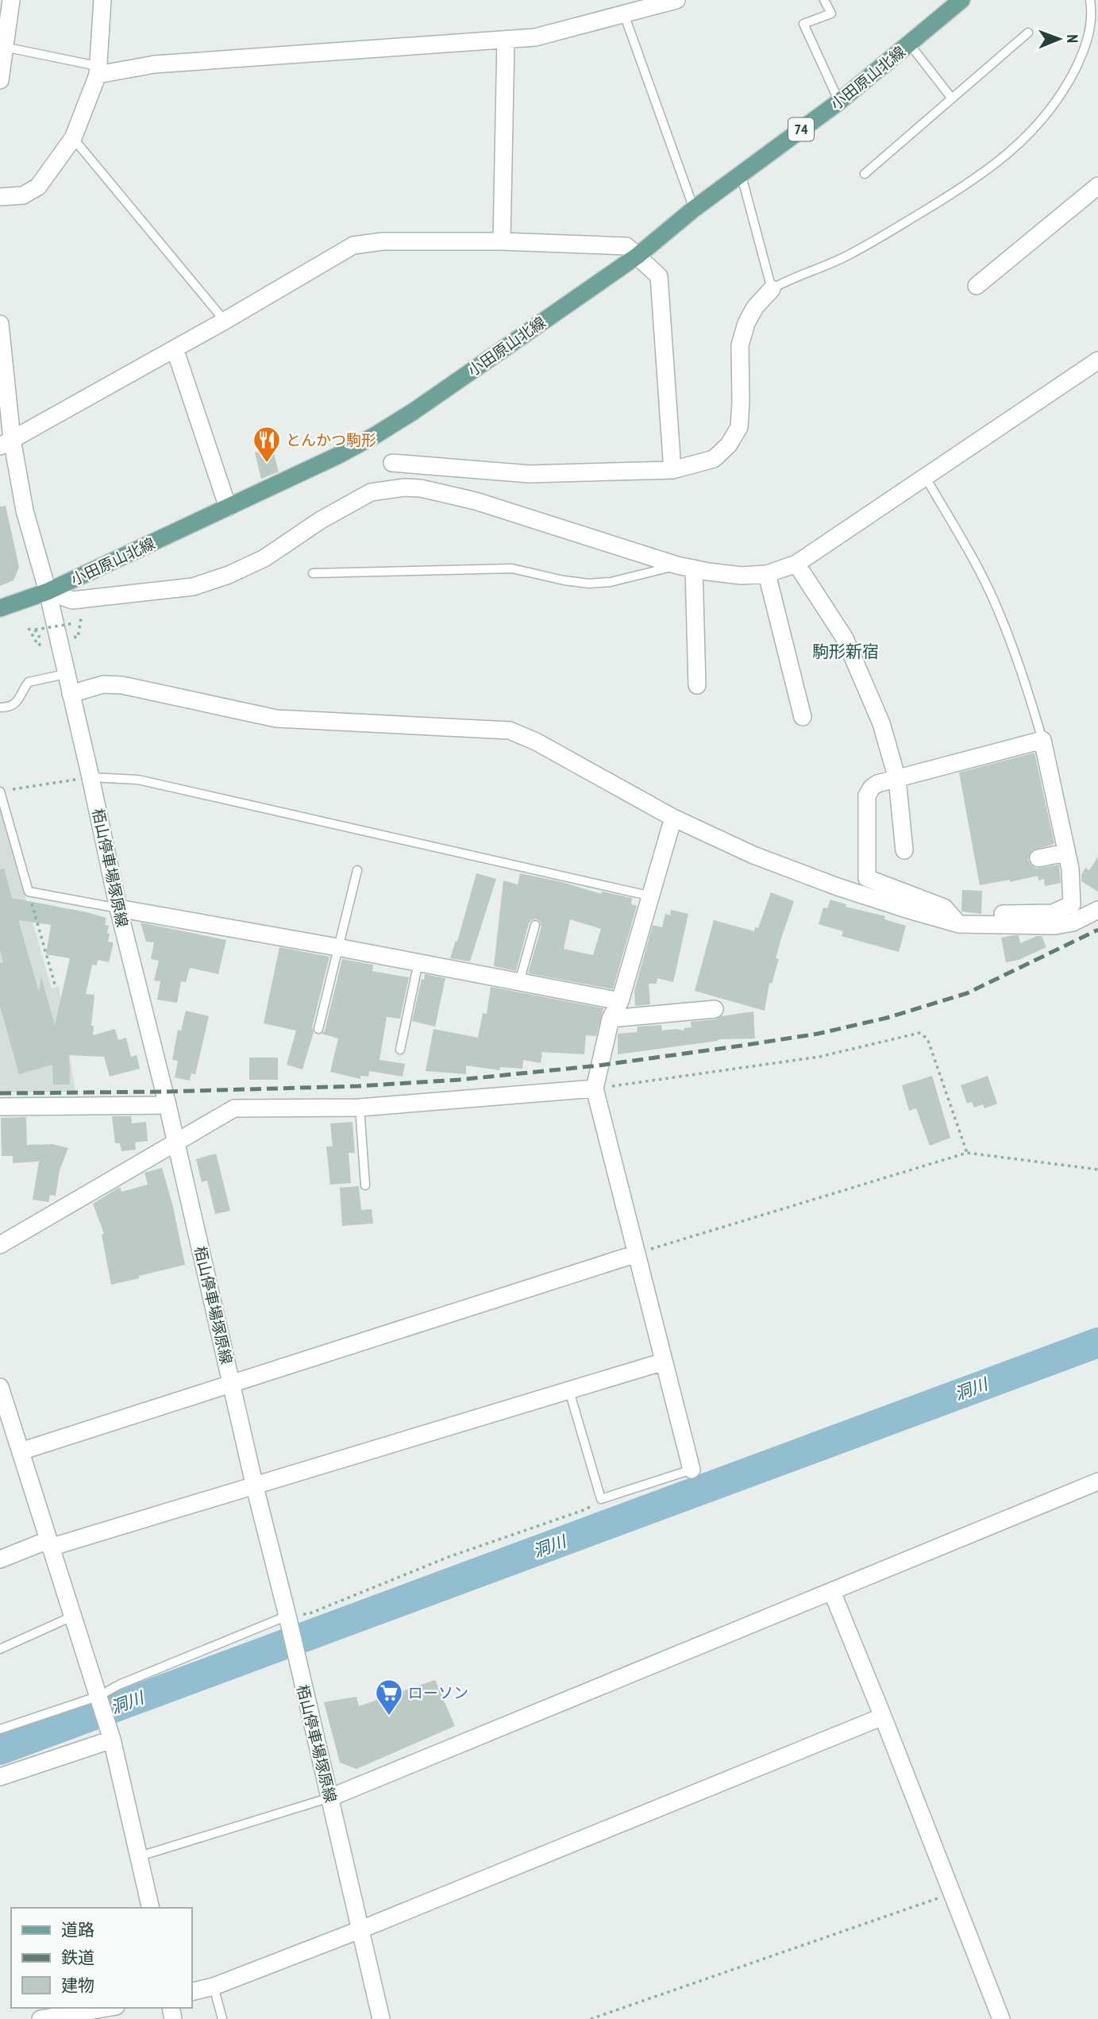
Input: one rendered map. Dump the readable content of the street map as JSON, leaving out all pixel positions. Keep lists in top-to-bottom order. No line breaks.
{"streets":{"main road":["小田原山北線","74"],"street":["栢山停車場塚原線"]},"crossings":[["小田原山北線","栢山停車場塚原線"]],"districts":["駒形新宿"],"water":["洞川"],"places":{"restaurant":["とんかつ駒形"],"supermarket":["ローソン"]},"legend":["道路","鉄道","建物"],"north":"right"}
